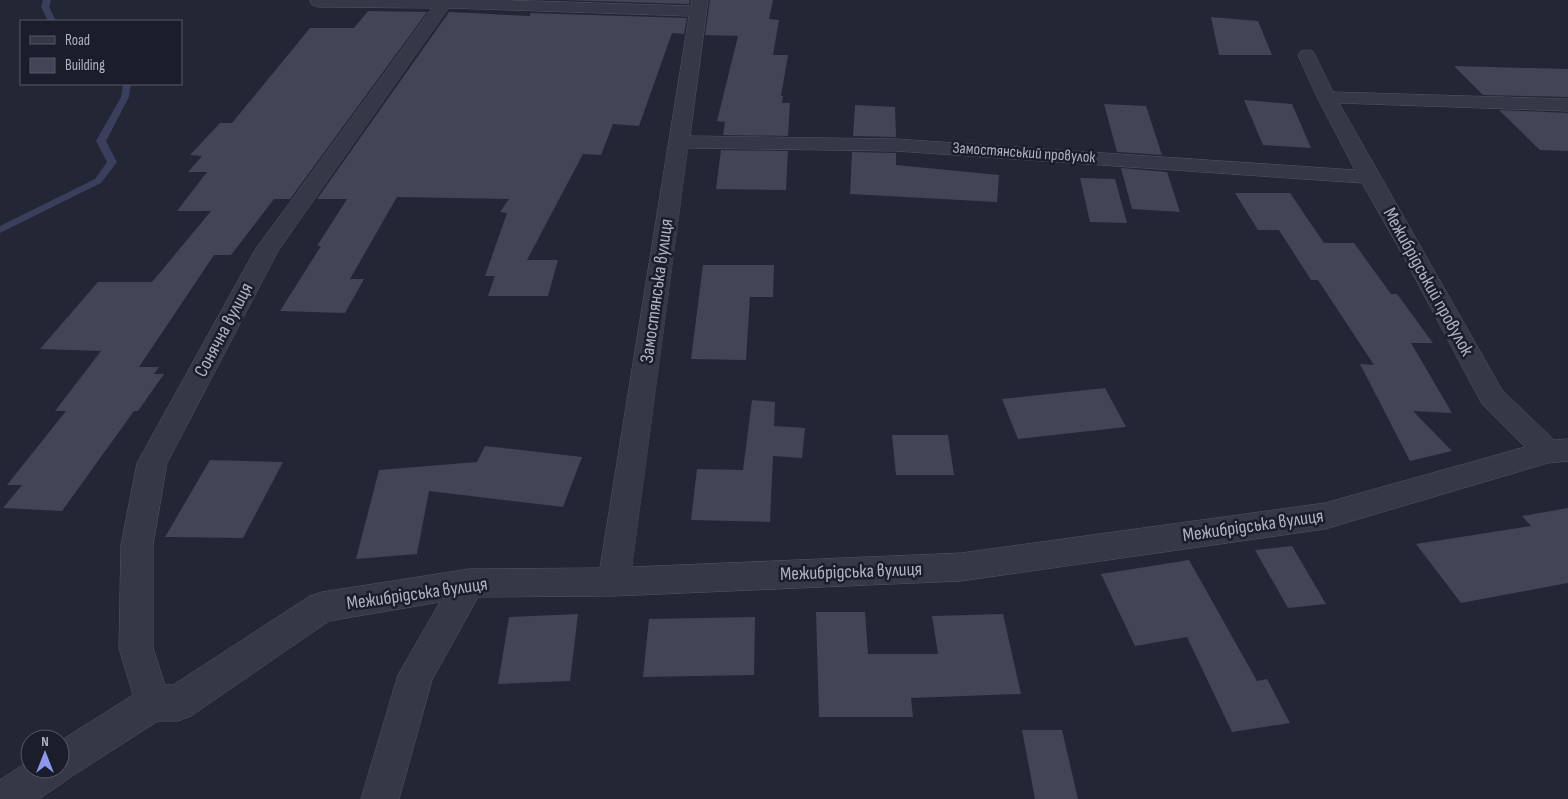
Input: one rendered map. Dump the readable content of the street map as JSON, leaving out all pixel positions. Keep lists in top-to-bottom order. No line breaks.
{"streets":{"street":["Замостянський провулок","Межибрідський провулок","Замостянська вулиця","Сонячна вулиця","Межибрідська вулиця"]},"crossings":[["Замостянський провулок","Межибрідський провулок"],["Замостянський провулок","Замостянська вулиця"],["Межибрідський провулок","Межибрідська вулиця"],["Замостянська вулиця","Межибрідська вулиця"],["Сонячна вулиця","Межибрідська вулиця"]],"legend":["Road","Building"],"north":"top"}
